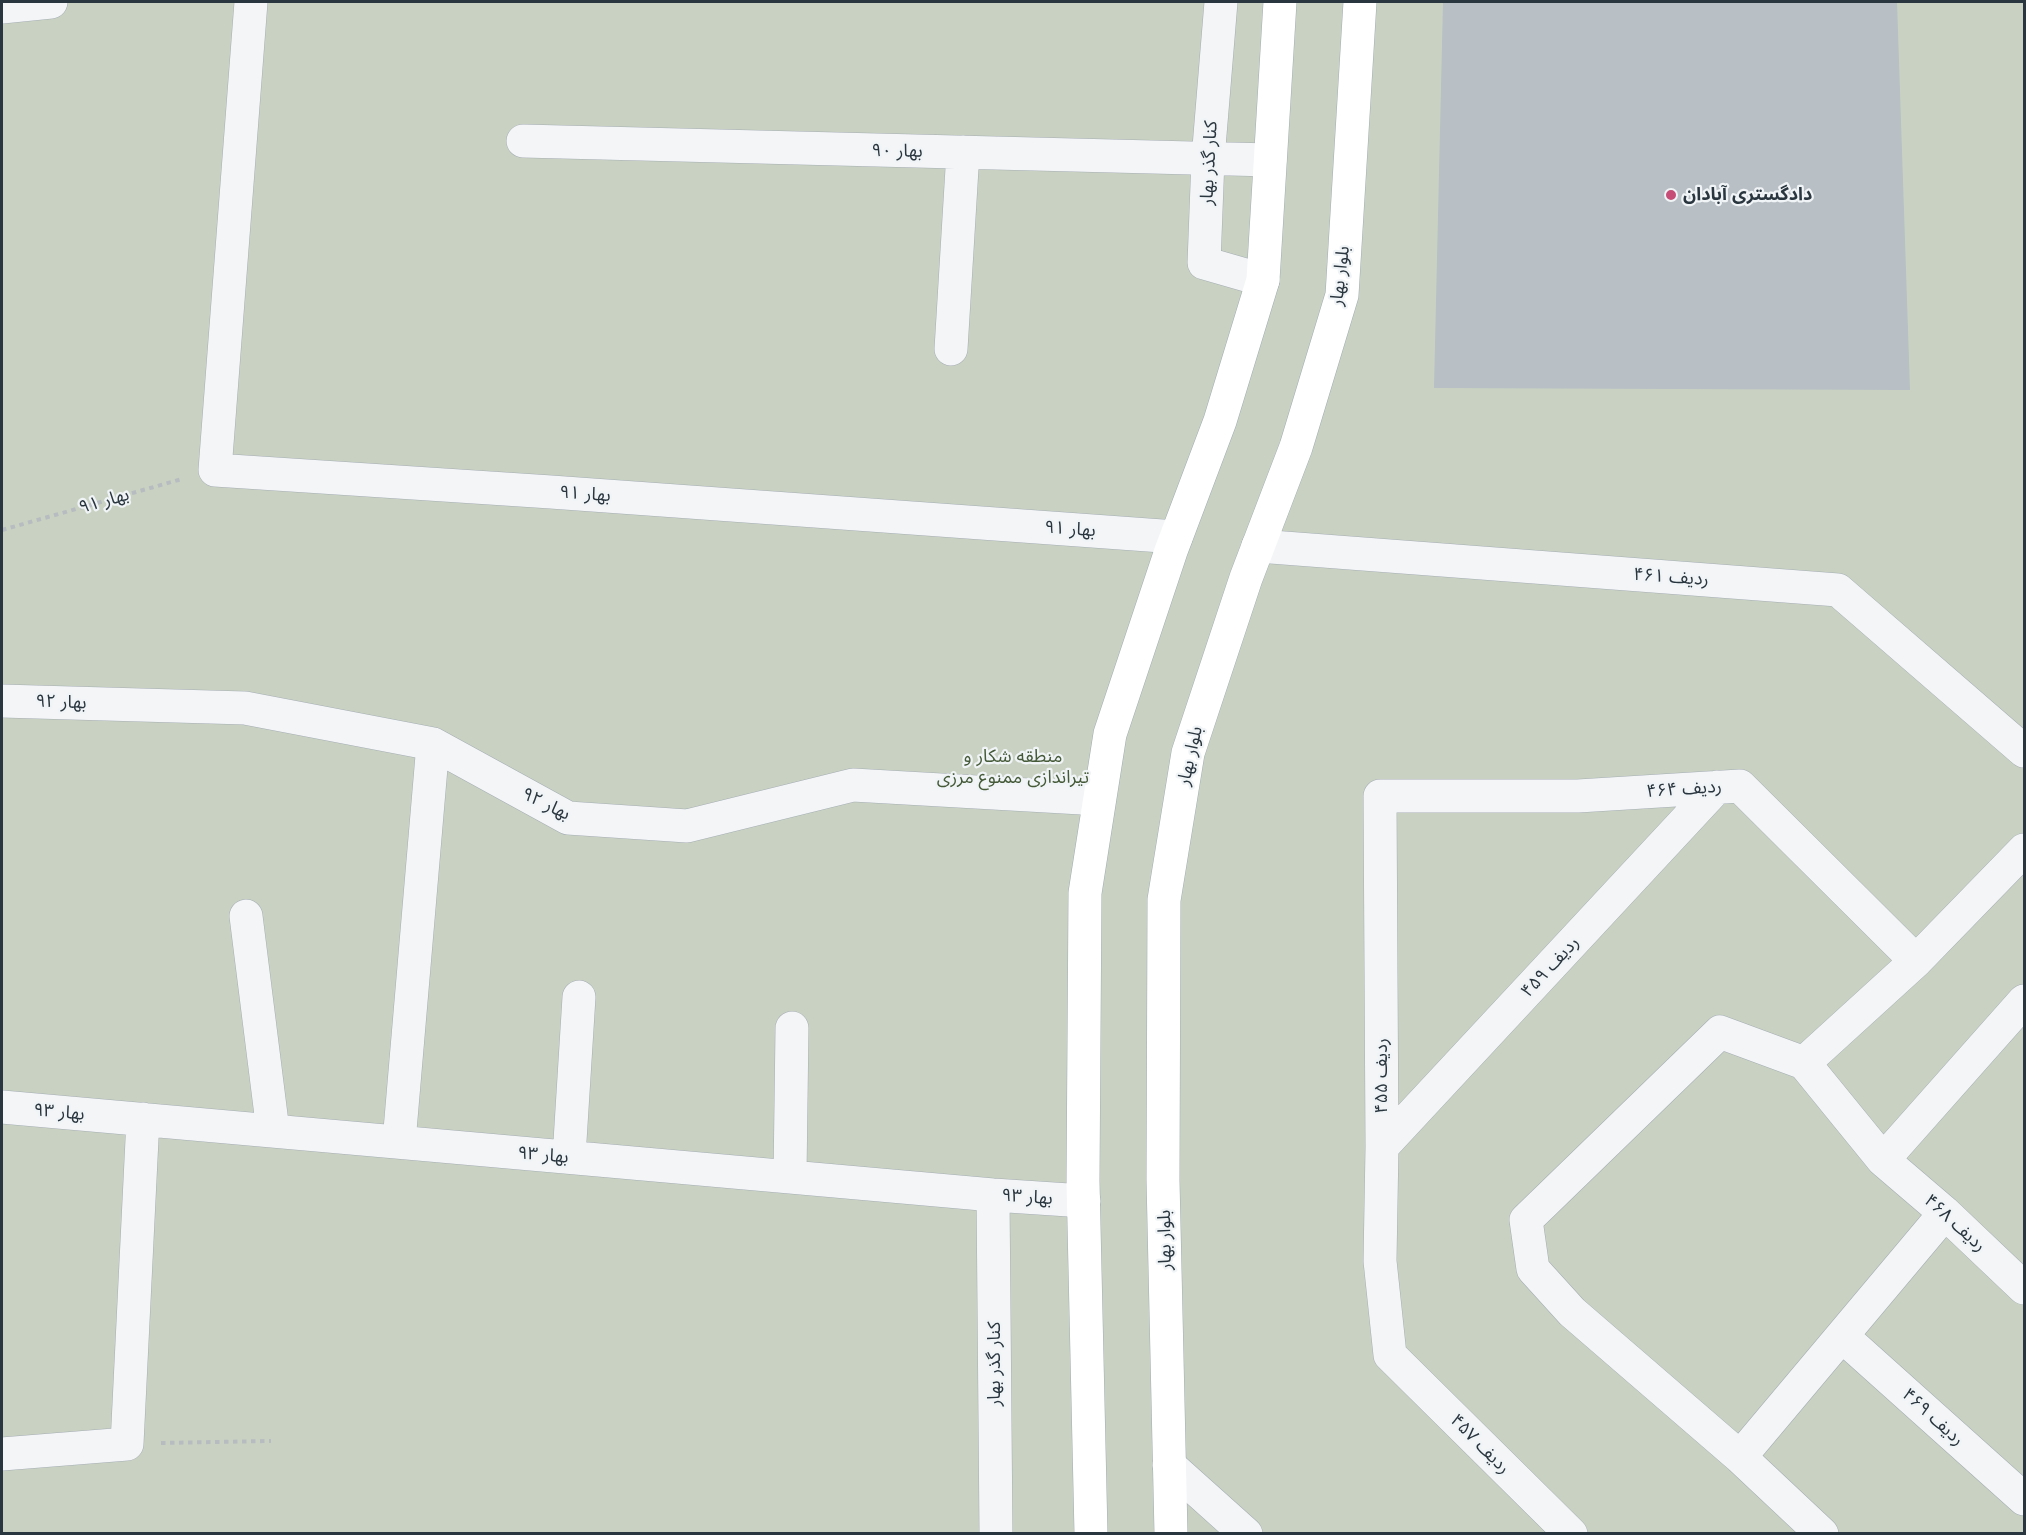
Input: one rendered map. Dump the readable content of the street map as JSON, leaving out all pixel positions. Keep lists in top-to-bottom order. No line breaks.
{"streets":{"main road":["بلوار بهار"],"street":["بهار ۹۰","کنار گذر بهار","بهار ۹۱","ردیف ۴۶۱","بهار ۹۲","ردیف ۴۶۴","ردیف ۴۵۹","ردیف ۴۵۵","بهار ۹۳","ردیف ۴۶۸","ردیف ۴۶۹","ردیف ۴۵۷"]},"crossings":[["بهار ۹۰","کنار گذر بهار"],["کنار گذر بهار","بهار ۹۳"],["بلوار بهار","ردیف ۴۶۱"],["ردیف ۴۶۴","ردیف ۴۵۹"],["ردیف ۴۶۴","ردیف ۴۵۵"],["ردیف ۴۵۹","ردیف ۴۵۵"],["ردیف ۴۵۵","ردیف ۴۵۷"]],"parks":["منطقه شکار و تیراندازی ممنوع مرزی"],"places":["دادگستری آبادان"]}
